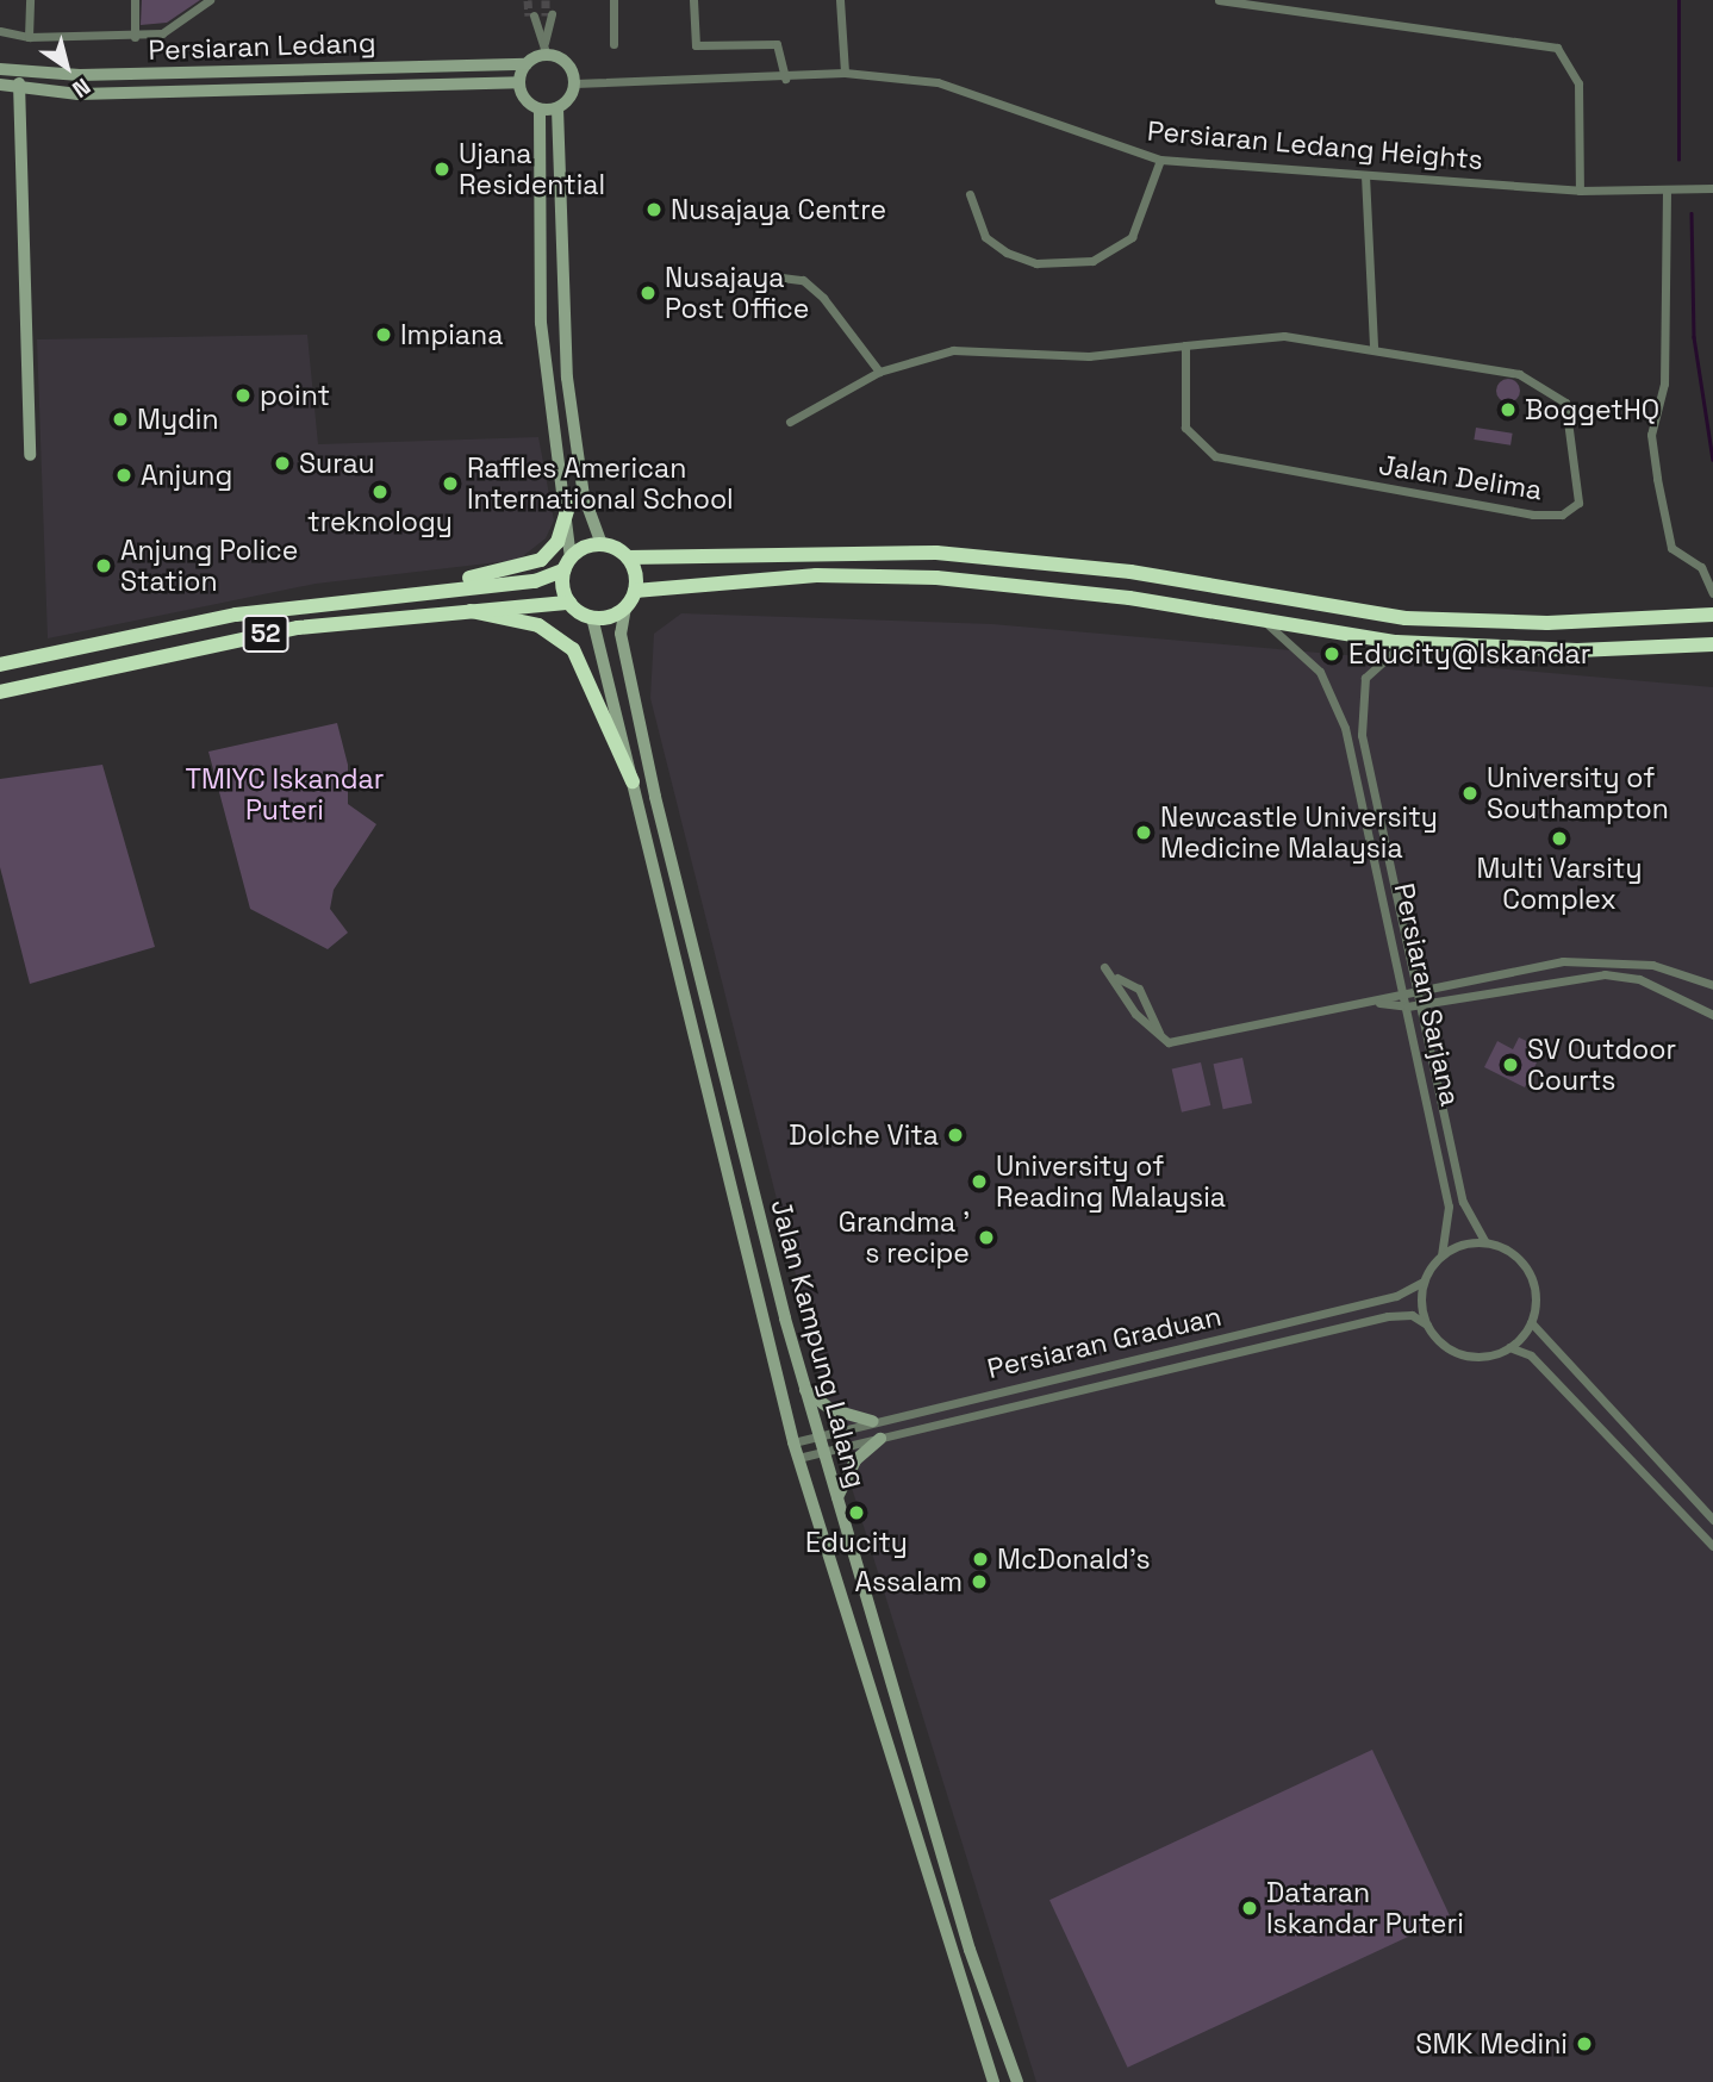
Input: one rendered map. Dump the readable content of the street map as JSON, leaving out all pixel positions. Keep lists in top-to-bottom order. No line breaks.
{"streets":{"highway":["52"],"main road":["Persiaran Ledang","Jalan Kampung Lalang"],"street":["Persiaran Ledang Heights","Jalan Delima","Persiaran Sarjana","Persiaran Graduan"]},"crossings":[["Persiaran Ledang","Persiaran Ledang Heights"],["52","Jalan Kampung Lalang"],["Persiaran Sarjana","Persiaran Graduan"],["Persiaran Graduan","Jalan Kampung Lalang"]],"parks":["TMIYC Iskandar Puteri"],"places":["Ujana Residential","Nusajaya Centre","Nusajaya Post Office","Impiana","point","BoggetHQ","Mydin","Surau","Anjung","Raffles American International School","treknology","Anjung Police Station","Educity@Iskandar","University of Southampton","Newcastle University Medicine Malaysia","Multi Varsity Complex","SV Outdoor Courts","Dolche Vita","University of Reading Malaysia","Grandma ' s recipe","Educity","McDonald's","Assalam","Dataran Iskandar Puteri","SMK Medini"],"north":"bottom right"}
